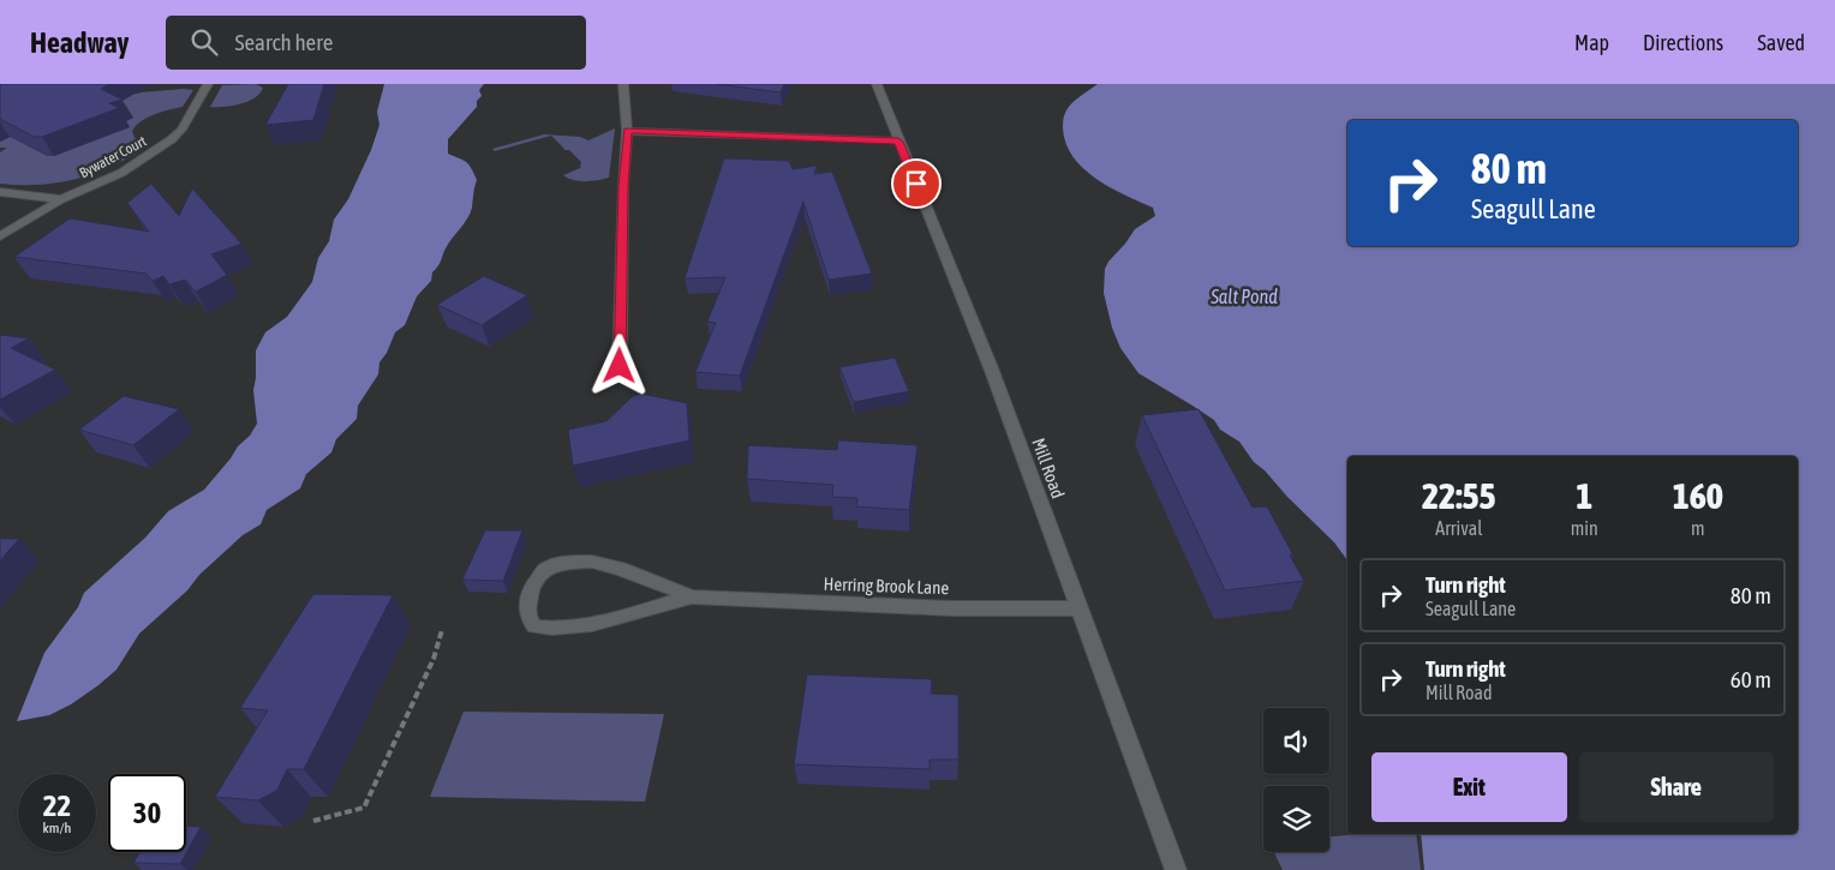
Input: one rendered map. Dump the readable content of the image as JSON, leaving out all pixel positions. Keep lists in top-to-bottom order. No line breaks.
{"streets":{"street":["Bywater Court","Mill Road","Herring Brook Lane"]},"crossings":[["Mill Road","Herring Brook Lane"]],"water":["Salt Pond"],"page":{"header":"Headway","search":"Search here","nav":["Map","Directions","Saved"],"turn":["80 m","Seagull Lane"],"eta":["22:55","Arrival","1","min","160","m"],"list":[{"name":"Turn right","note":"Seagull Lane","value":"80 m"},{"name":"Turn right","note":"Mill Road","value":"60 m"}],"buttons":["Exit","Share"],"speed":"22 km/h","limit":"30"}}
